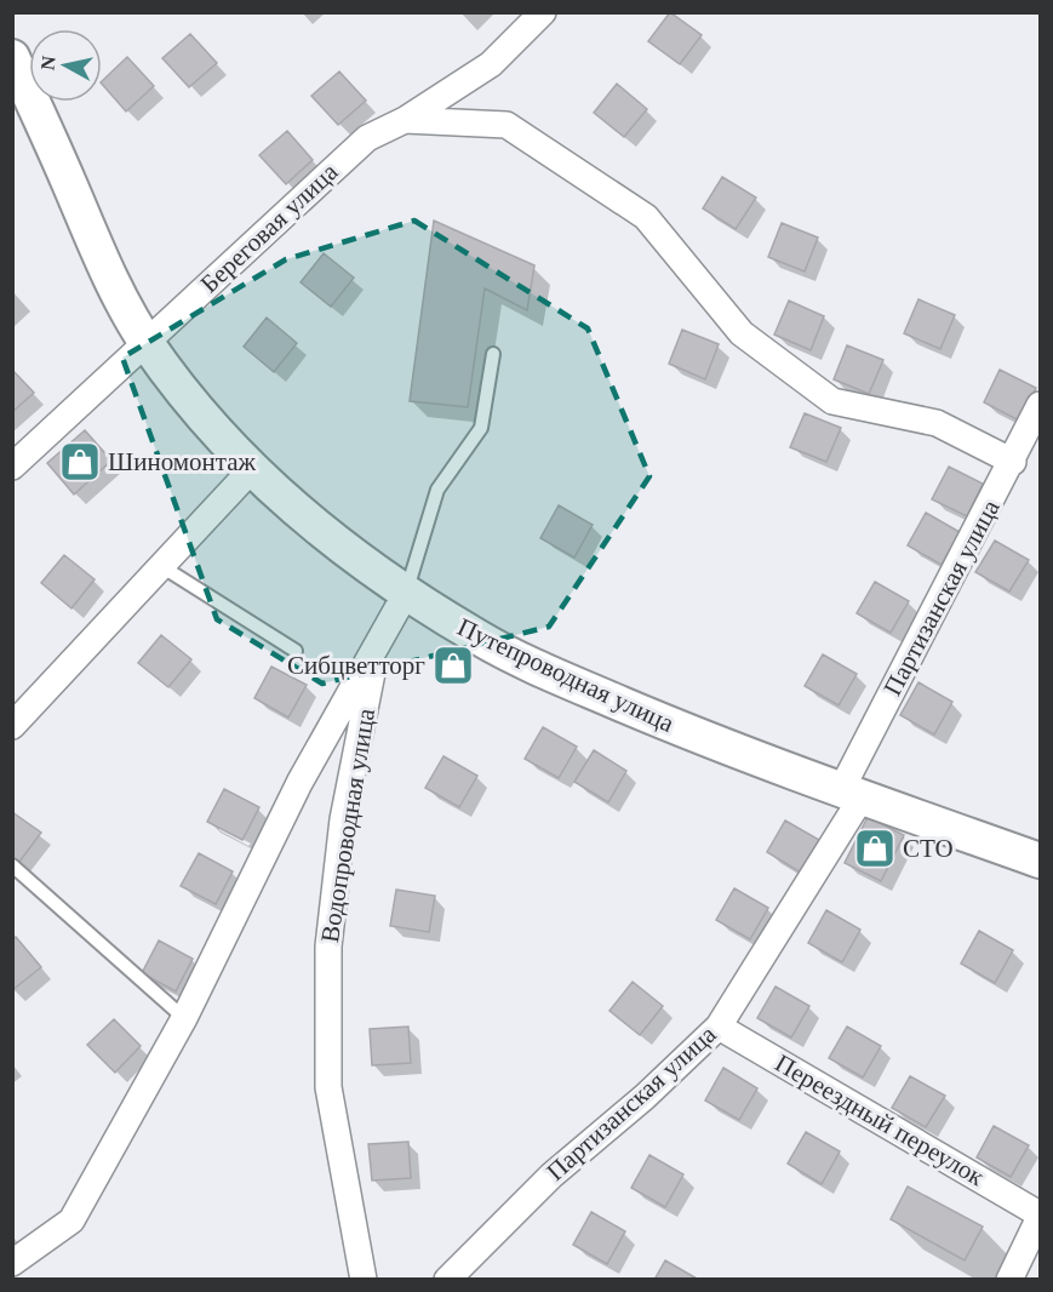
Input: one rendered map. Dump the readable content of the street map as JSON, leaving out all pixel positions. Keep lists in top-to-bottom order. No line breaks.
{"streets":{"main road":["Путепроводная улица"],"street":["Береговая улица","Партизанская улица","Водопроводная улица","Переездный переулок"]},"crossings":[["Береговая улица","Путепроводная улица"],["Партизанская улица","Путепроводная улица"],["Партизанская улица","Переездный переулок"],["Путепроводная улица","Водопроводная улица"]],"places":{"shop":["Шиномонтаж","Сибцветторг","СТО"]},"north":"left"}
